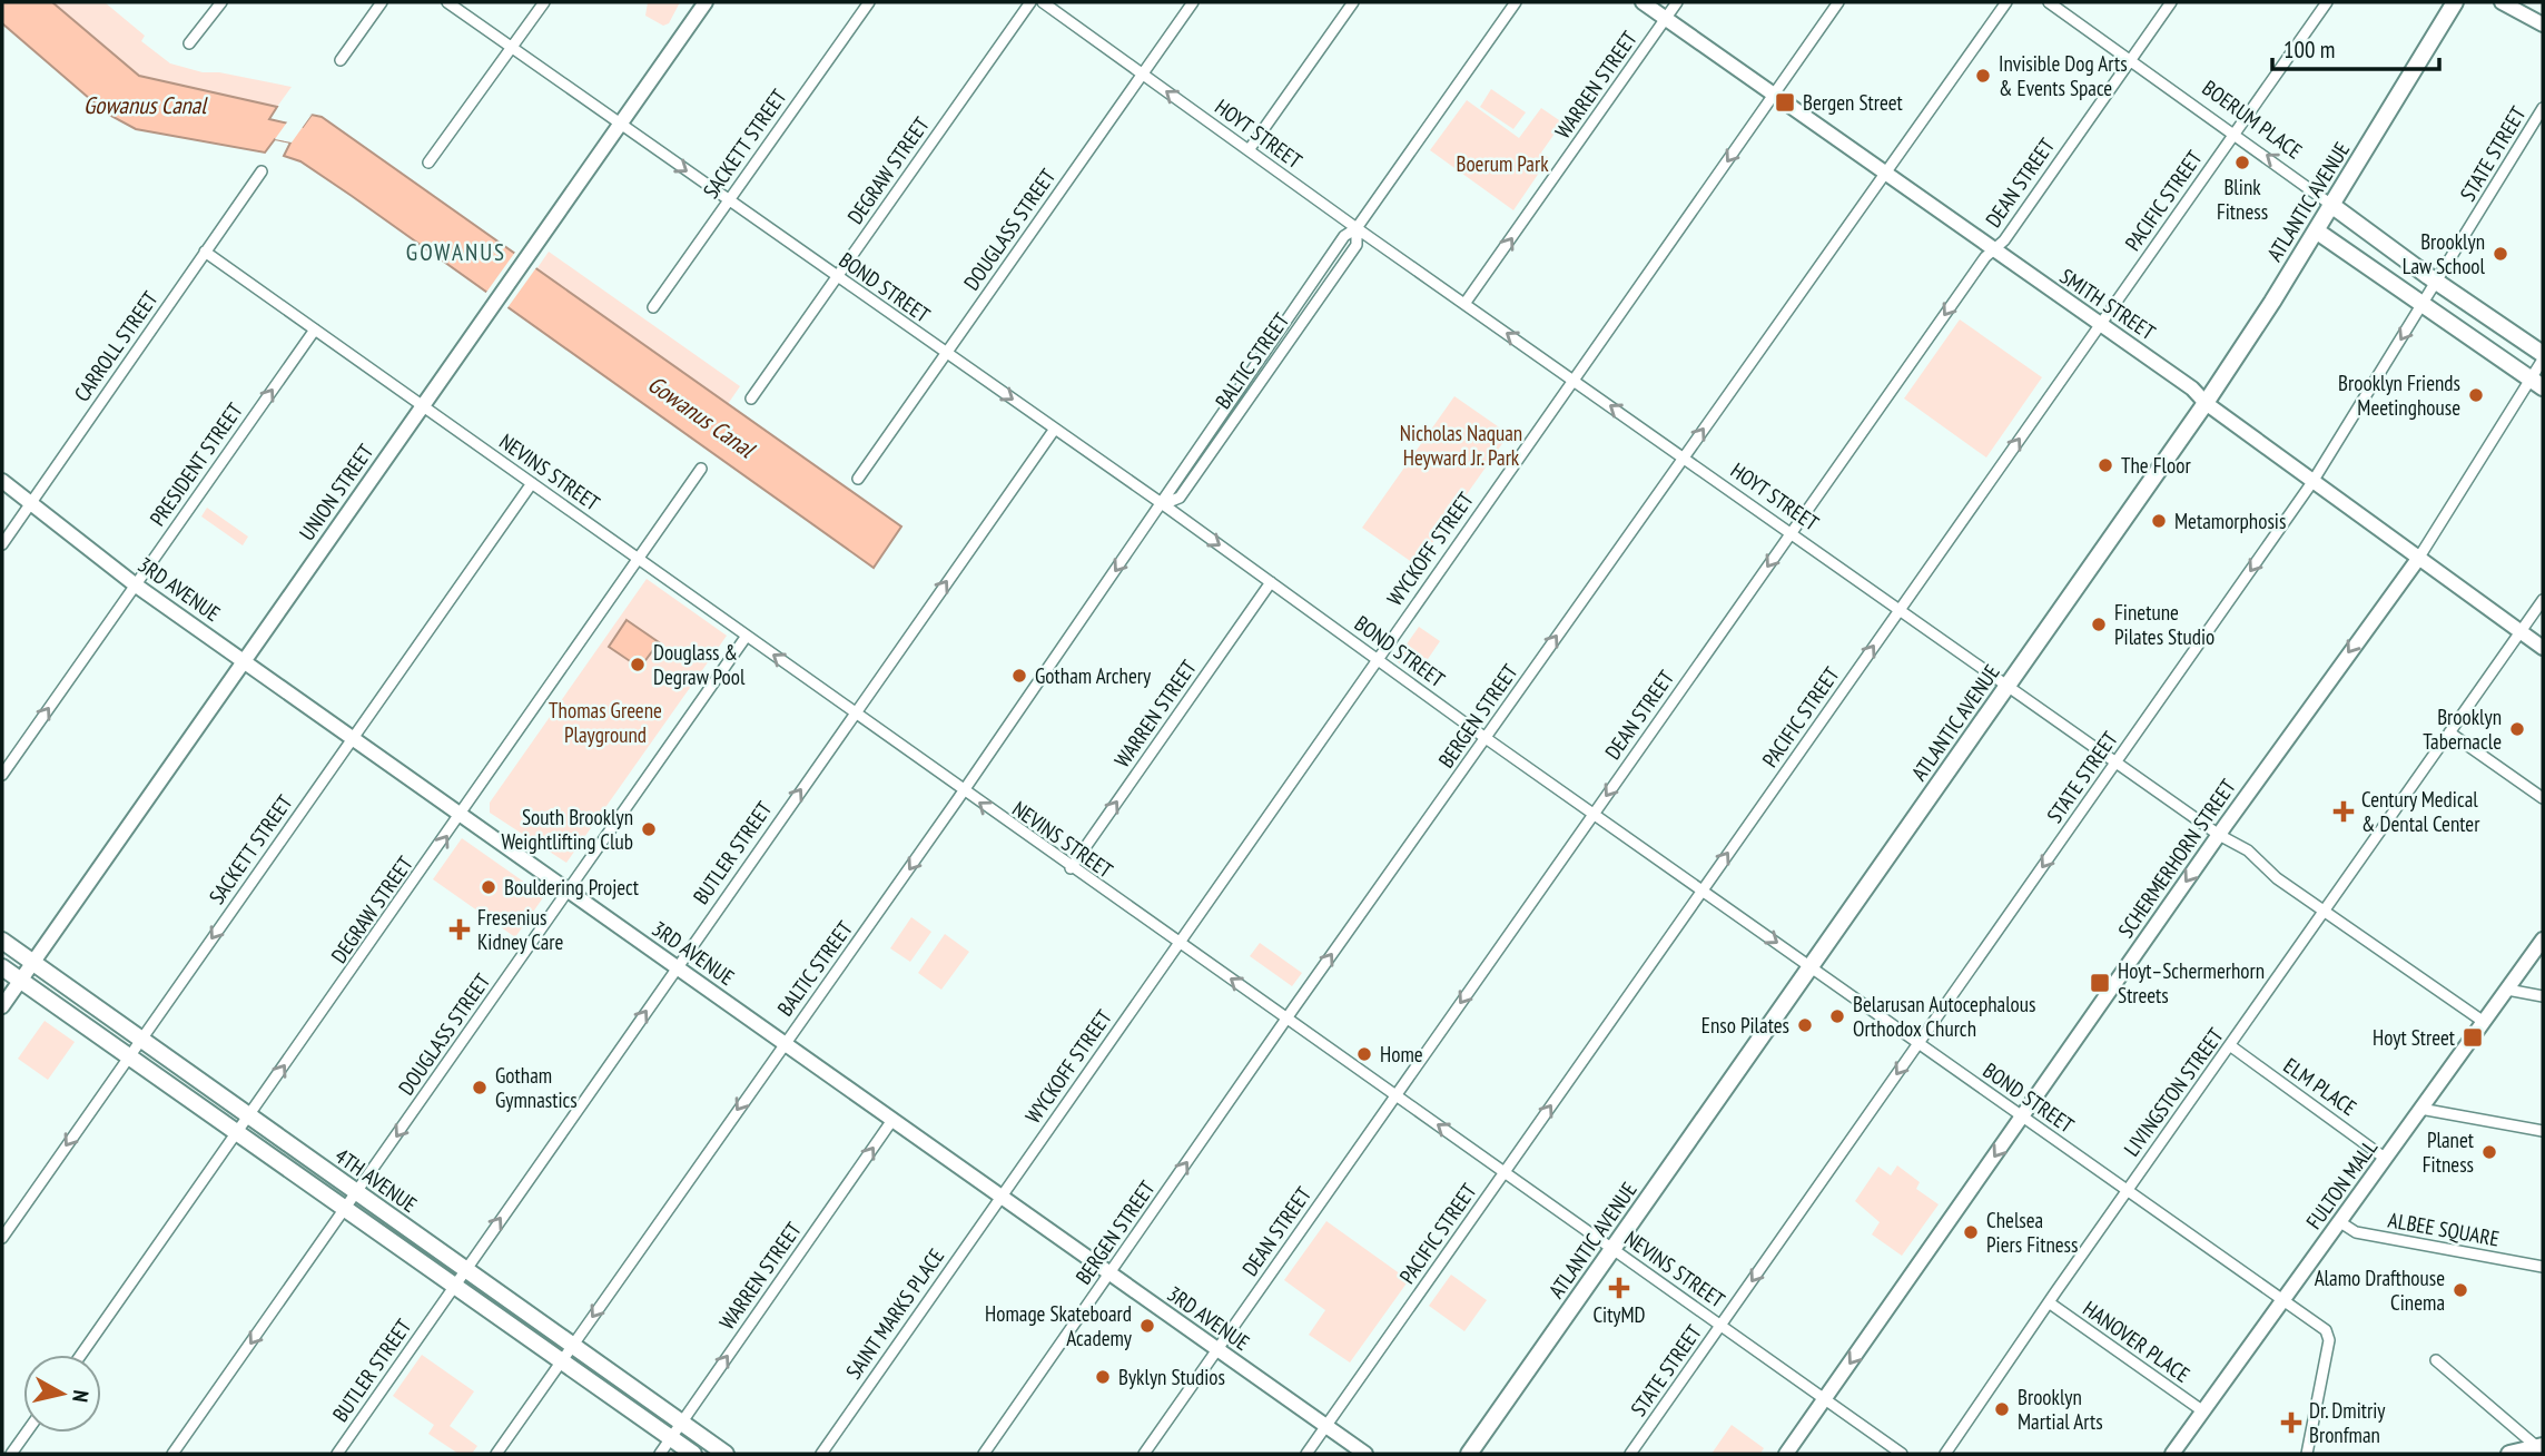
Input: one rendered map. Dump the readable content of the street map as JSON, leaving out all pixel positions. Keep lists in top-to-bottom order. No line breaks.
{"streets":{"main road":["BOERUM PLACE","ATLANTIC AVENUE","SMITH STREET","UNION STREET","3RD AVENUE","SCHERMERHORN STREET","4TH AVENUE","FULTON MALL"],"street":["WARREN STREET","HOYT STREET","SACKETT STREET","STATE STREET","DEGRAW STREET","DEAN STREET","PACIFIC STREET","DOUGLASS STREET","BOND STREET","CARROLL STREET","BALTIC STREET","PRESIDENT STREET","NEVINS STREET","WYCKOFF STREET","BERGEN STREET","BUTLER STREET","ELM PLACE","LIVINGSTON STREET","ALBEE SQUARE","SAINT MARKS PLACE","HANOVER PLACE"]},"crossings":[["WARREN STREET","HOYT STREET"],["WARREN STREET","BOND STREET"],["WARREN STREET","SMITH STREET"],["WARREN STREET","NEVINS STREET"],["WARREN STREET","3RD AVENUE"],["WARREN STREET","4TH AVENUE"],["BOERUM PLACE","STATE STREET"],["BOERUM PLACE","DEAN STREET"],["BOERUM PLACE","PACIFIC STREET"],["BOERUM PLACE","ATLANTIC AVENUE"],["BOERUM PLACE","SCHERMERHORN STREET"],["HOYT STREET","STATE STREET"],["HOYT STREET","DEAN STREET"],["HOYT STREET","PACIFIC STREET"],["HOYT STREET","ATLANTIC AVENUE"],["HOYT STREET","DOUGLASS STREET"],["HOYT STREET","BALTIC STREET"],["HOYT STREET","WYCKOFF STREET"],["HOYT STREET","BERGEN STREET"],["HOYT STREET","SCHERMERHORN STREET"],["HOYT STREET","LIVINGSTON STREET"],["HOYT STREET","FULTON MALL"],["SACKETT STREET","BOND STREET"],["SACKETT STREET","NEVINS STREET"],["SACKETT STREET","3RD AVENUE"],["SACKETT STREET","4TH AVENUE"],["STATE STREET","BOND STREET"],["STATE STREET","SMITH STREET"],["STATE STREET","NEVINS STREET"],["DEGRAW STREET","BOND STREET"],["DEGRAW STREET","NEVINS STREET"],["DEGRAW STREET","3RD AVENUE"],["DEGRAW STREET","4TH AVENUE"],["DEAN STREET","BOND STREET"],["DEAN STREET","SMITH STREET"],["DEAN STREET","NEVINS STREET"],["DEAN STREET","3RD AVENUE"],["PACIFIC STREET","BOND STREET"],["PACIFIC STREET","SMITH STREET"],["PACIFIC STREET","NEVINS STREET"],["PACIFIC STREET","3RD AVENUE"],["ATLANTIC AVENUE","BOND STREET"],["ATLANTIC AVENUE","SMITH STREET"],["ATLANTIC AVENUE","NEVINS STREET"],["DOUGLASS STREET","BOND STREET"],["DOUGLASS STREET","NEVINS STREET"],["DOUGLASS STREET","3RD AVENUE"],["DOUGLASS STREET","4TH AVENUE"],["BOND STREET","BALTIC STREET"],["BOND STREET","UNION STREET"],["BOND STREET","WYCKOFF STREET"],["BOND STREET","BERGEN STREET"],["BOND STREET","BUTLER STREET"],["BOND STREET","SCHERMERHORN STREET"],["BOND STREET","LIVINGSTON STREET"],["BOND STREET","FULTON MALL"],["SMITH STREET","WYCKOFF STREET"],["SMITH STREET","BERGEN STREET"],["SMITH STREET","SCHERMERHORN STREET"],["SMITH STREET","LIVINGSTON STREET"],["CARROLL STREET","NEVINS STREET"],["CARROLL STREET","3RD AVENUE"],["BALTIC STREET","NEVINS STREET"],["BALTIC STREET","3RD AVENUE"],["BALTIC STREET","4TH AVENUE"],["PRESIDENT STREET","NEVINS STREET"],["PRESIDENT STREET","3RD AVENUE"],["NEVINS STREET","UNION STREET"],["NEVINS STREET","WYCKOFF STREET"],["NEVINS STREET","BERGEN STREET"],["NEVINS STREET","BUTLER STREET"],["NEVINS STREET","SCHERMERHORN STREET"],["UNION STREET","3RD AVENUE"],["UNION STREET","4TH AVENUE"],["WYCKOFF STREET","3RD AVENUE"],["WYCKOFF STREET","SAINT MARKS PLACE"],["3RD AVENUE","BERGEN STREET"],["3RD AVENUE","BUTLER STREET"],["3RD AVENUE","SAINT MARKS PLACE"],["BUTLER STREET","4TH AVENUE"],["ELM PLACE","LIVINGSTON STREET"],["ELM PLACE","FULTON MALL"],["LIVINGSTON STREET","HANOVER PLACE"],["FULTON MALL","ALBEE SQUARE"],["FULTON MALL","HANOVER PLACE"]],"one_way":["WARREN STREET","SACKETT STREET","STATE STREET","DEAN STREET","PACIFIC STREET","DOUGLASS STREET","BALTIC STREET","PRESIDENT STREET","BERGEN STREET","BUTLER STREET","SCHERMERHORN STREET"],"districts":["GOWANUS"],"water":["Gowanus Canal"],"parks":["Boerum Park","Nicholas Naquan Heyward Jr. Park","Thomas Greene Playground"],"places":{"other":["Invisible Dog Arts & Events Space","Blink Fitness","Brooklyn Law School","Brooklyn Friends Meetinghouse","The Floor","Metamorphosis","Finetune Pilates Studio","Douglass & Degraw Pool","Gotham Archery","Brooklyn Tabernacle","South Brooklyn Weightlifting Club","Bouldering Project","Belarusan Autocephalous Orthodox Church","Enso Pilates","Home","Gotham Gymnastics","Planet Fitness","Chelsea Piers Fitness","Alamo Drafthouse Cinema","Homage Skateboard Academy","Byklyn Studios","Brooklyn Martial Arts"],"transit":["Bergen Street","Hoyt–Schermerhorn Streets","Hoyt Street"],"health":["Century Medical & Dental Center","Fresenius Kidney Care","CityMD","Dr. Dmitriy Bronfman"]},"scale_bar":"100 m","north":"right"}
